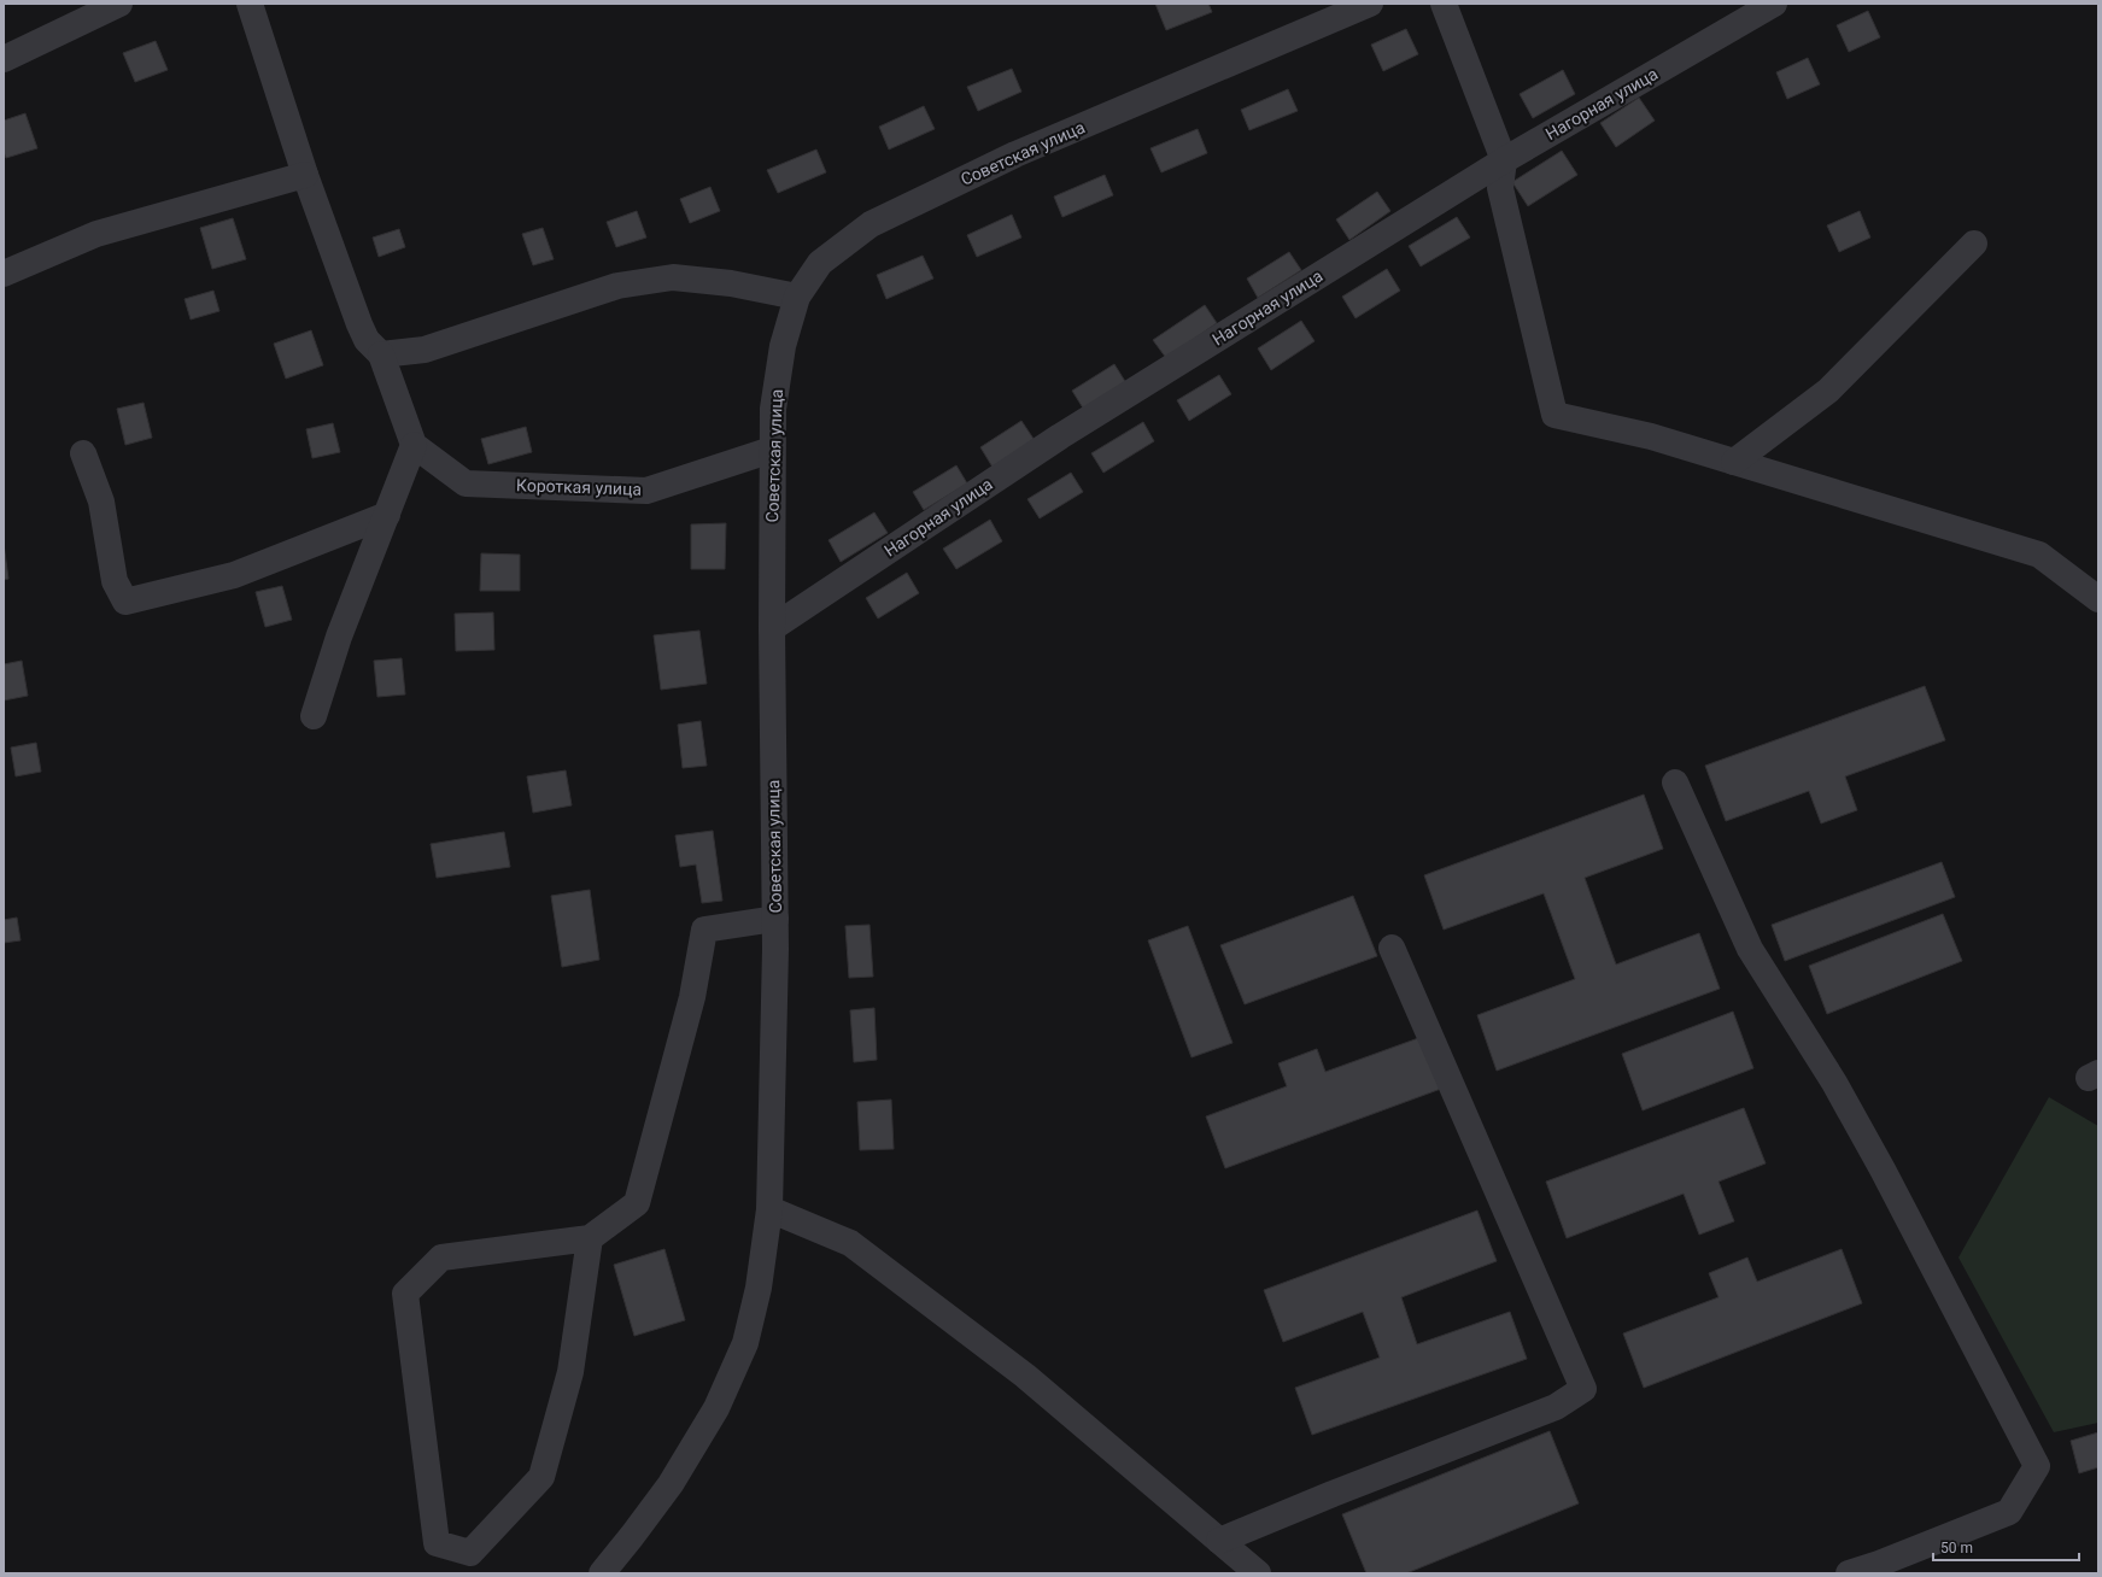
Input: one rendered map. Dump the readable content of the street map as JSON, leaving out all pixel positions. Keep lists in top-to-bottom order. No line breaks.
{"streets":{"street":["Нагорная улица","Советская улица","Короткая улица"]},"crossings":[["Нагорная улица","Советская улица"],["Советская улица","Короткая улица"]],"scale_bar":"50 m"}
